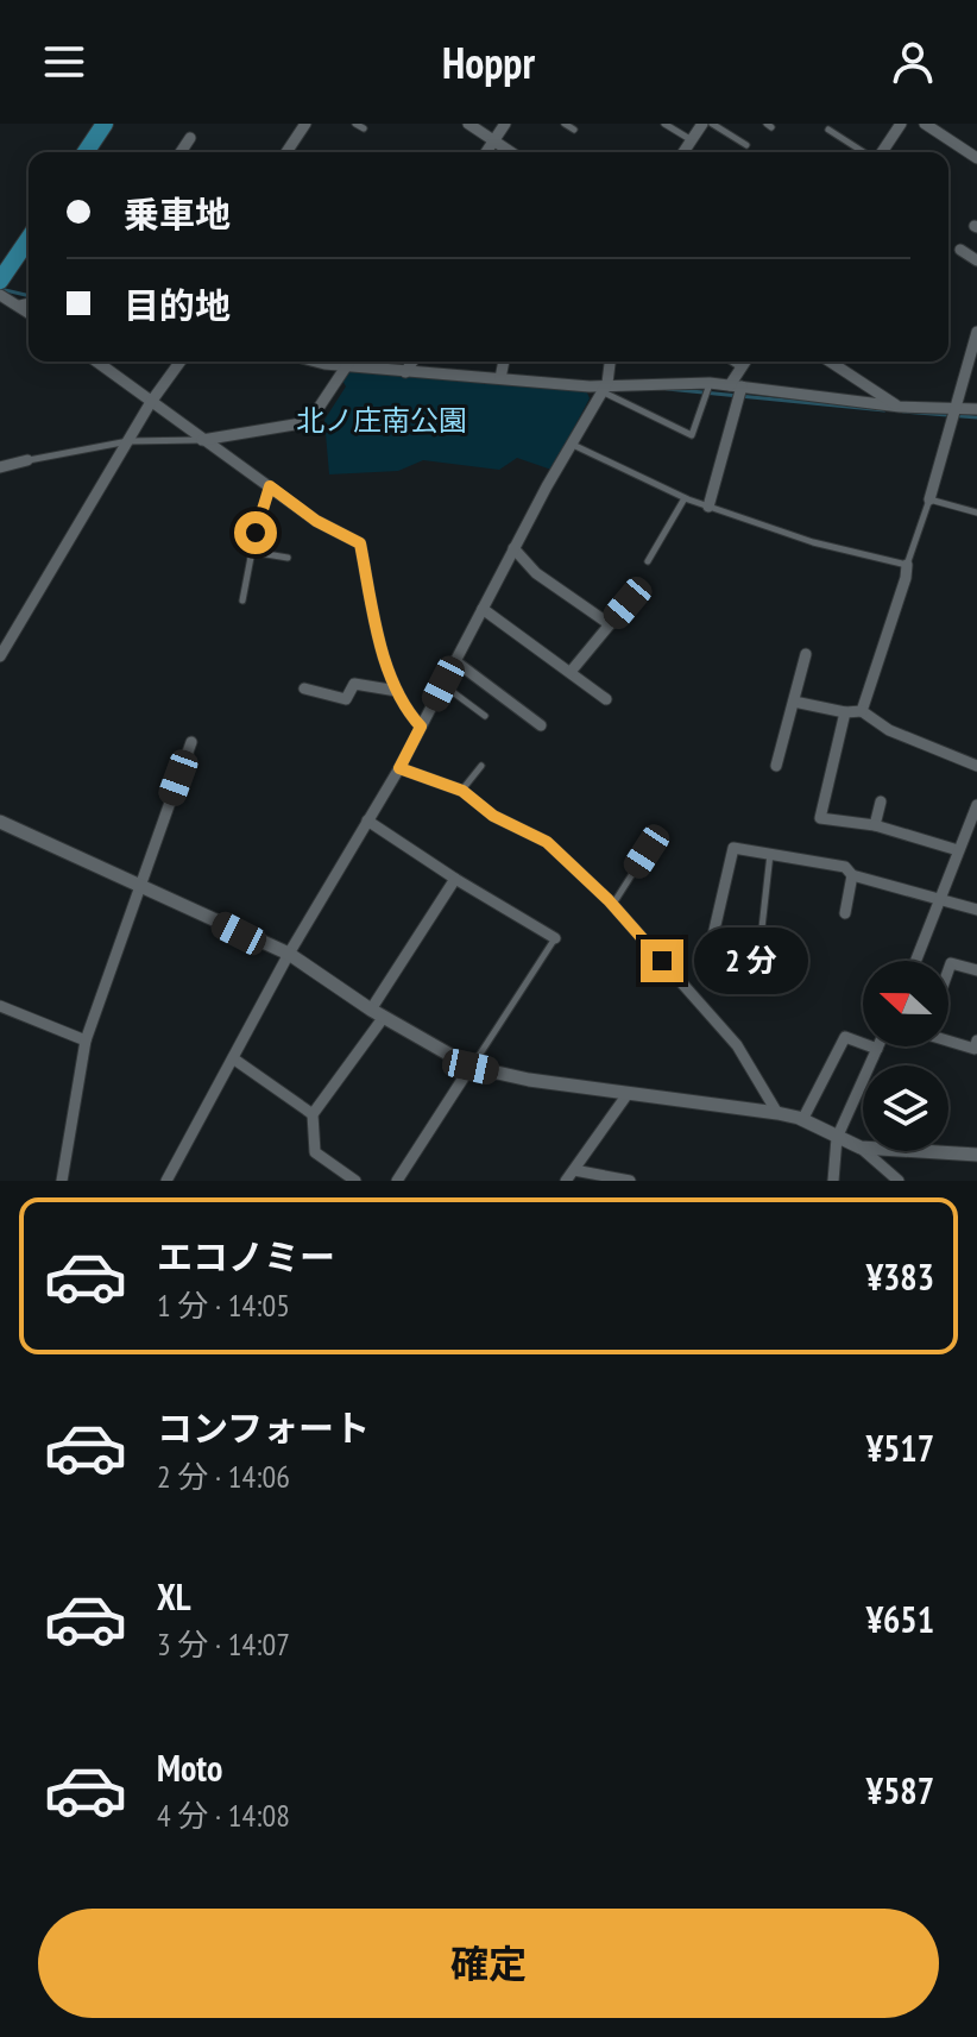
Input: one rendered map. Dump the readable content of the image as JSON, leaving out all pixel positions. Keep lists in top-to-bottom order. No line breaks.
{"parks":["北ノ庄南公園"],"north":"left","page":{"header":"Hoppr","banner":["乗車地","目的地"],"bubble":"2 分","list":[{"name":"エコノミー","note":"1 分 · 14:05","value":"¥383"},{"name":"コンフォート","note":"2 分 · 14:06","value":"¥517"},{"name":"XL","note":"3 分 · 14:07","value":"¥651"},{"name":"Moto","note":"4 分 · 14:08","value":"¥587"}],"buttons":"確定"}}
